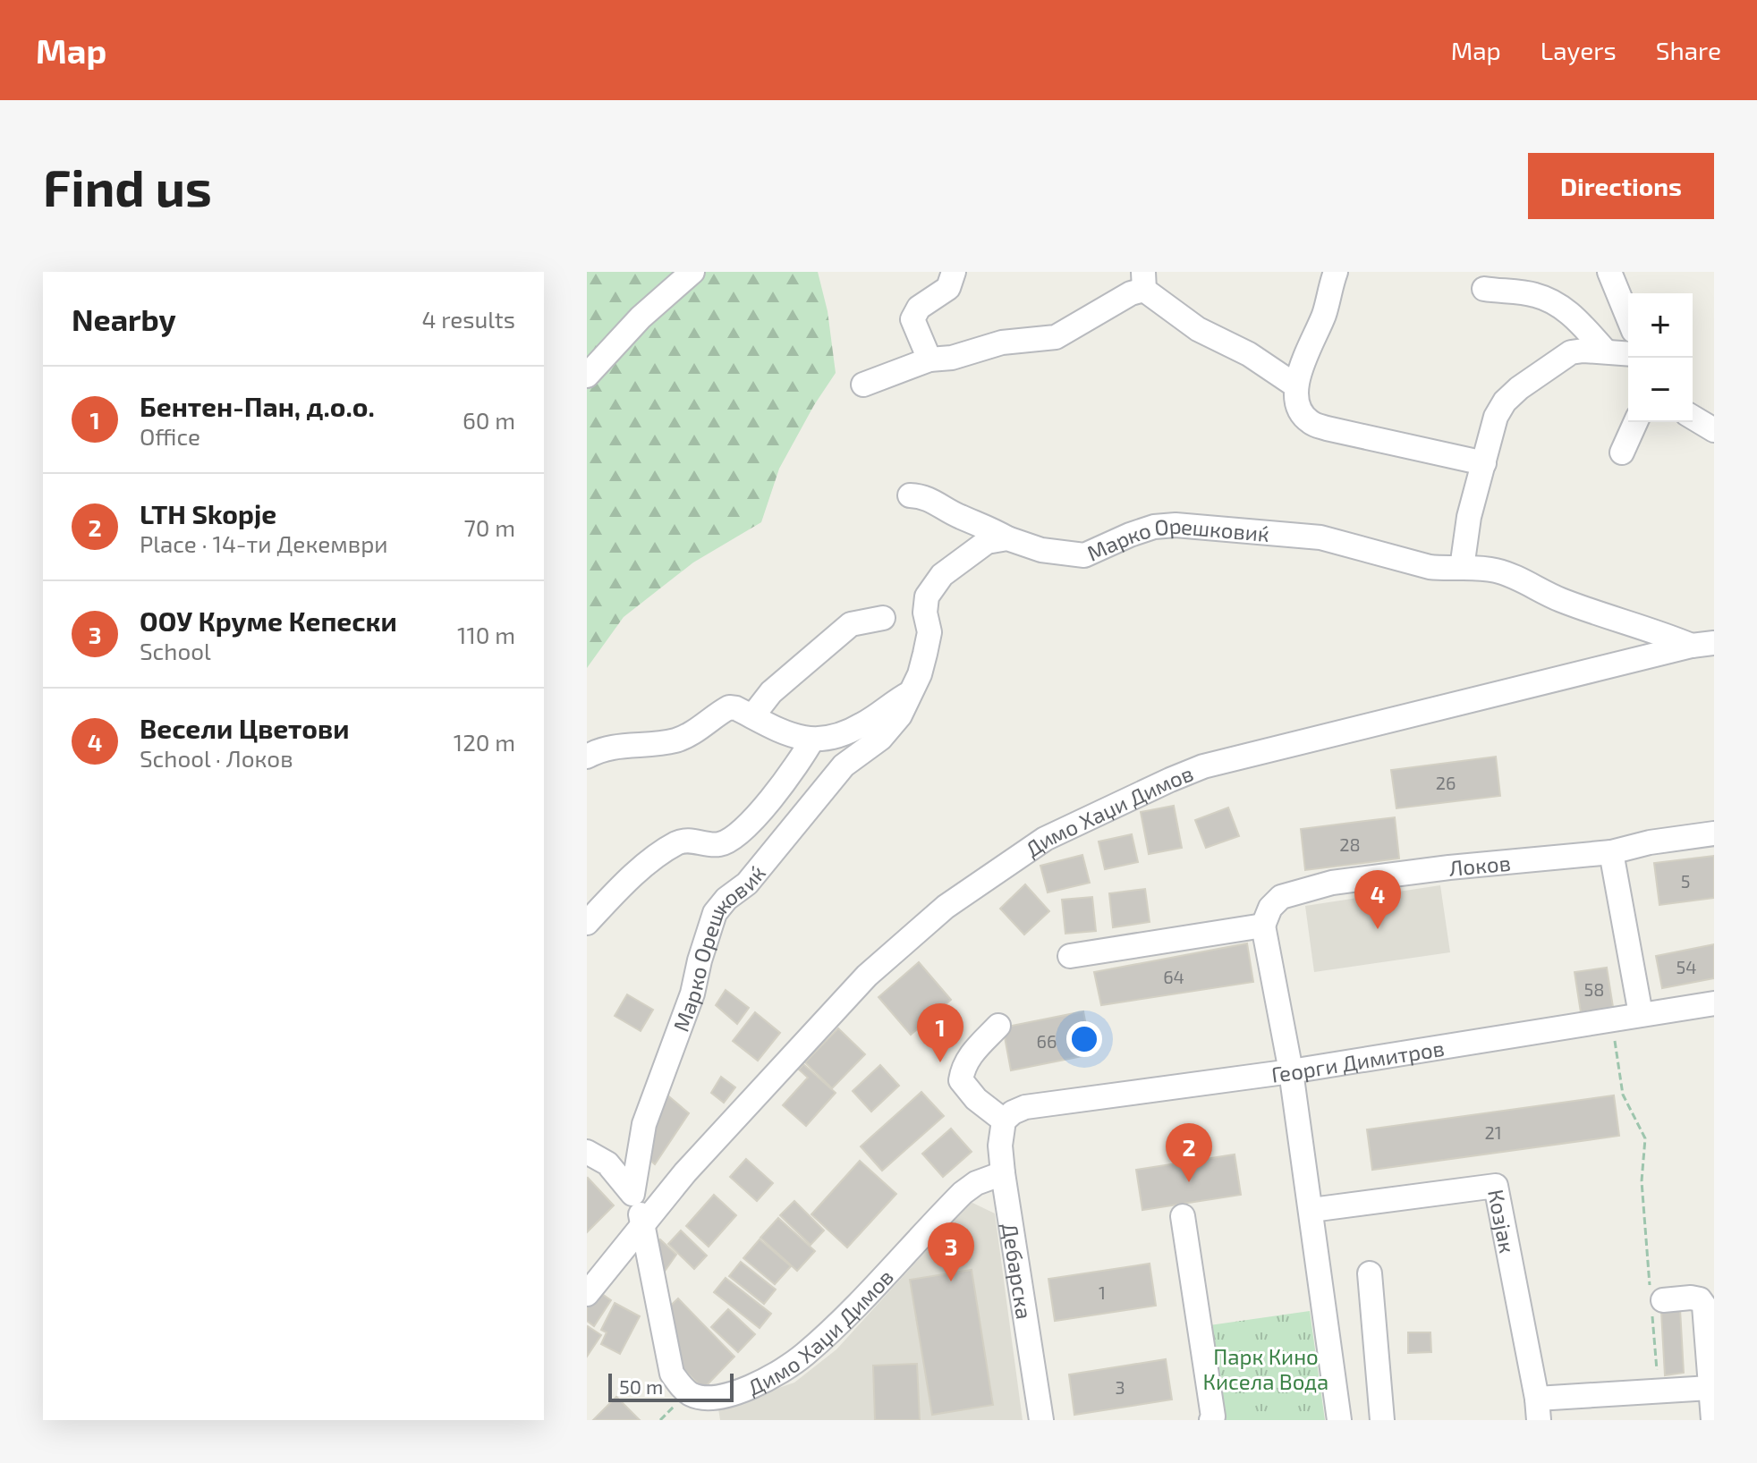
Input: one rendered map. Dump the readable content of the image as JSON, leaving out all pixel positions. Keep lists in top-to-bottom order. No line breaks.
{"streets":{"street":["Марко Орешковиќ","Димо Хаџи Димов","Локов","Георги Димитров","Козјак","Дебарска"]},"crossings":[["Марко Орешковиќ","Димо Хаџи Димов"],["Димо Хаџи Димов","Дебарска"],["Георги Димитров","Дебарска"]],"parks":["Парк Кино Кисела Вода"],"house_numbers":["26","28","5","54","64","58","66","21","1","3"],"scale_bar":"50 m","page":{"header":"Map","nav":["Map","Layers","Share"],"buttons":"Directions","title":"Find us","heading":["Nearby","4 results"],"map_buttons":["+","−"],"list":[{"mark":"1","name":"Бентен-Пан, д.о.о.","note":"Office","value":"60 m"},{"mark":"2","name":"LTH Skopje","note":"Place · 14-ти Декември","value":"70 m"},{"mark":"3","name":"ООУ Круме Кепески","note":"School","value":"110 m"},{"mark":"4","name":"Весели Цветови","note":"School · Локов","value":"120 m"}],"pins":["4","1","2","3"],"scale":"50 m"}}
